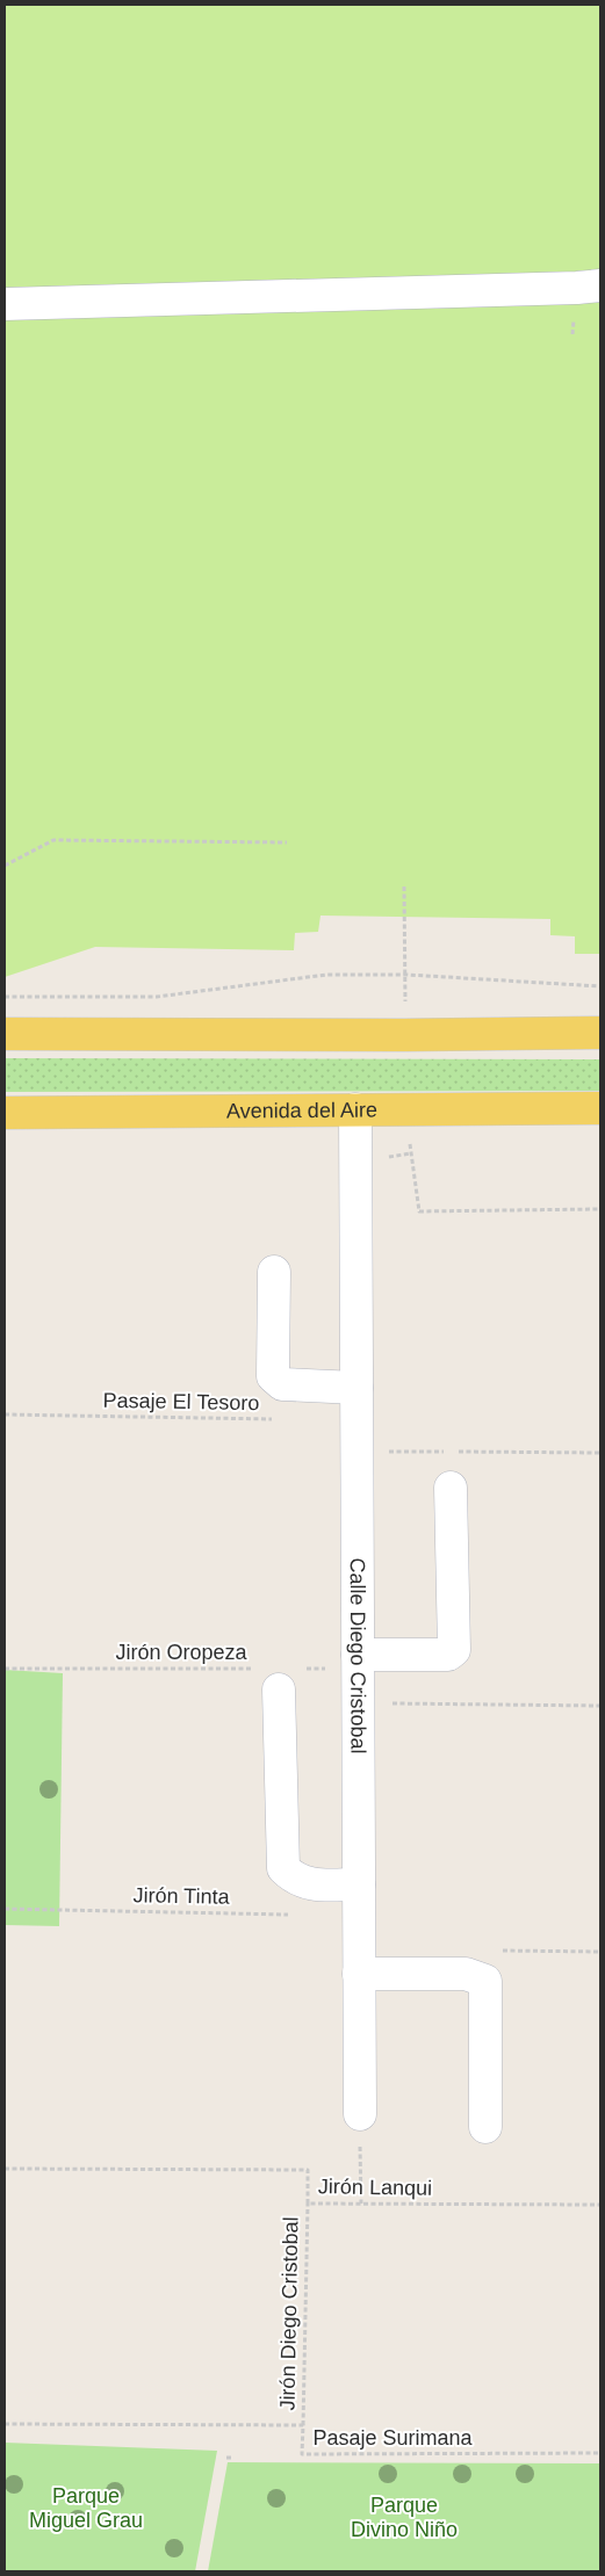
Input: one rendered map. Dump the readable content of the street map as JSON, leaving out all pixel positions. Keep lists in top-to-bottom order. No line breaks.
{"streets":{"main road":["Avenida del Aire"],"street":["Calle Diego Cristobal"],"path":["Pasaje El Tesoro","Jirón Oropeza","Jirón Tinta","Jirón Lanqui","Jirón Diego Cristobal","Pasaje Surimana"]},"crossings":[["Avenida del Aire","Calle Diego Cristobal"],["Jirón Lanqui","Jirón Diego Cristobal"],["Jirón Diego Cristobal","Pasaje Surimana"]],"parks":["Parque Miguel Grau","Parque Divino Niño"]}
